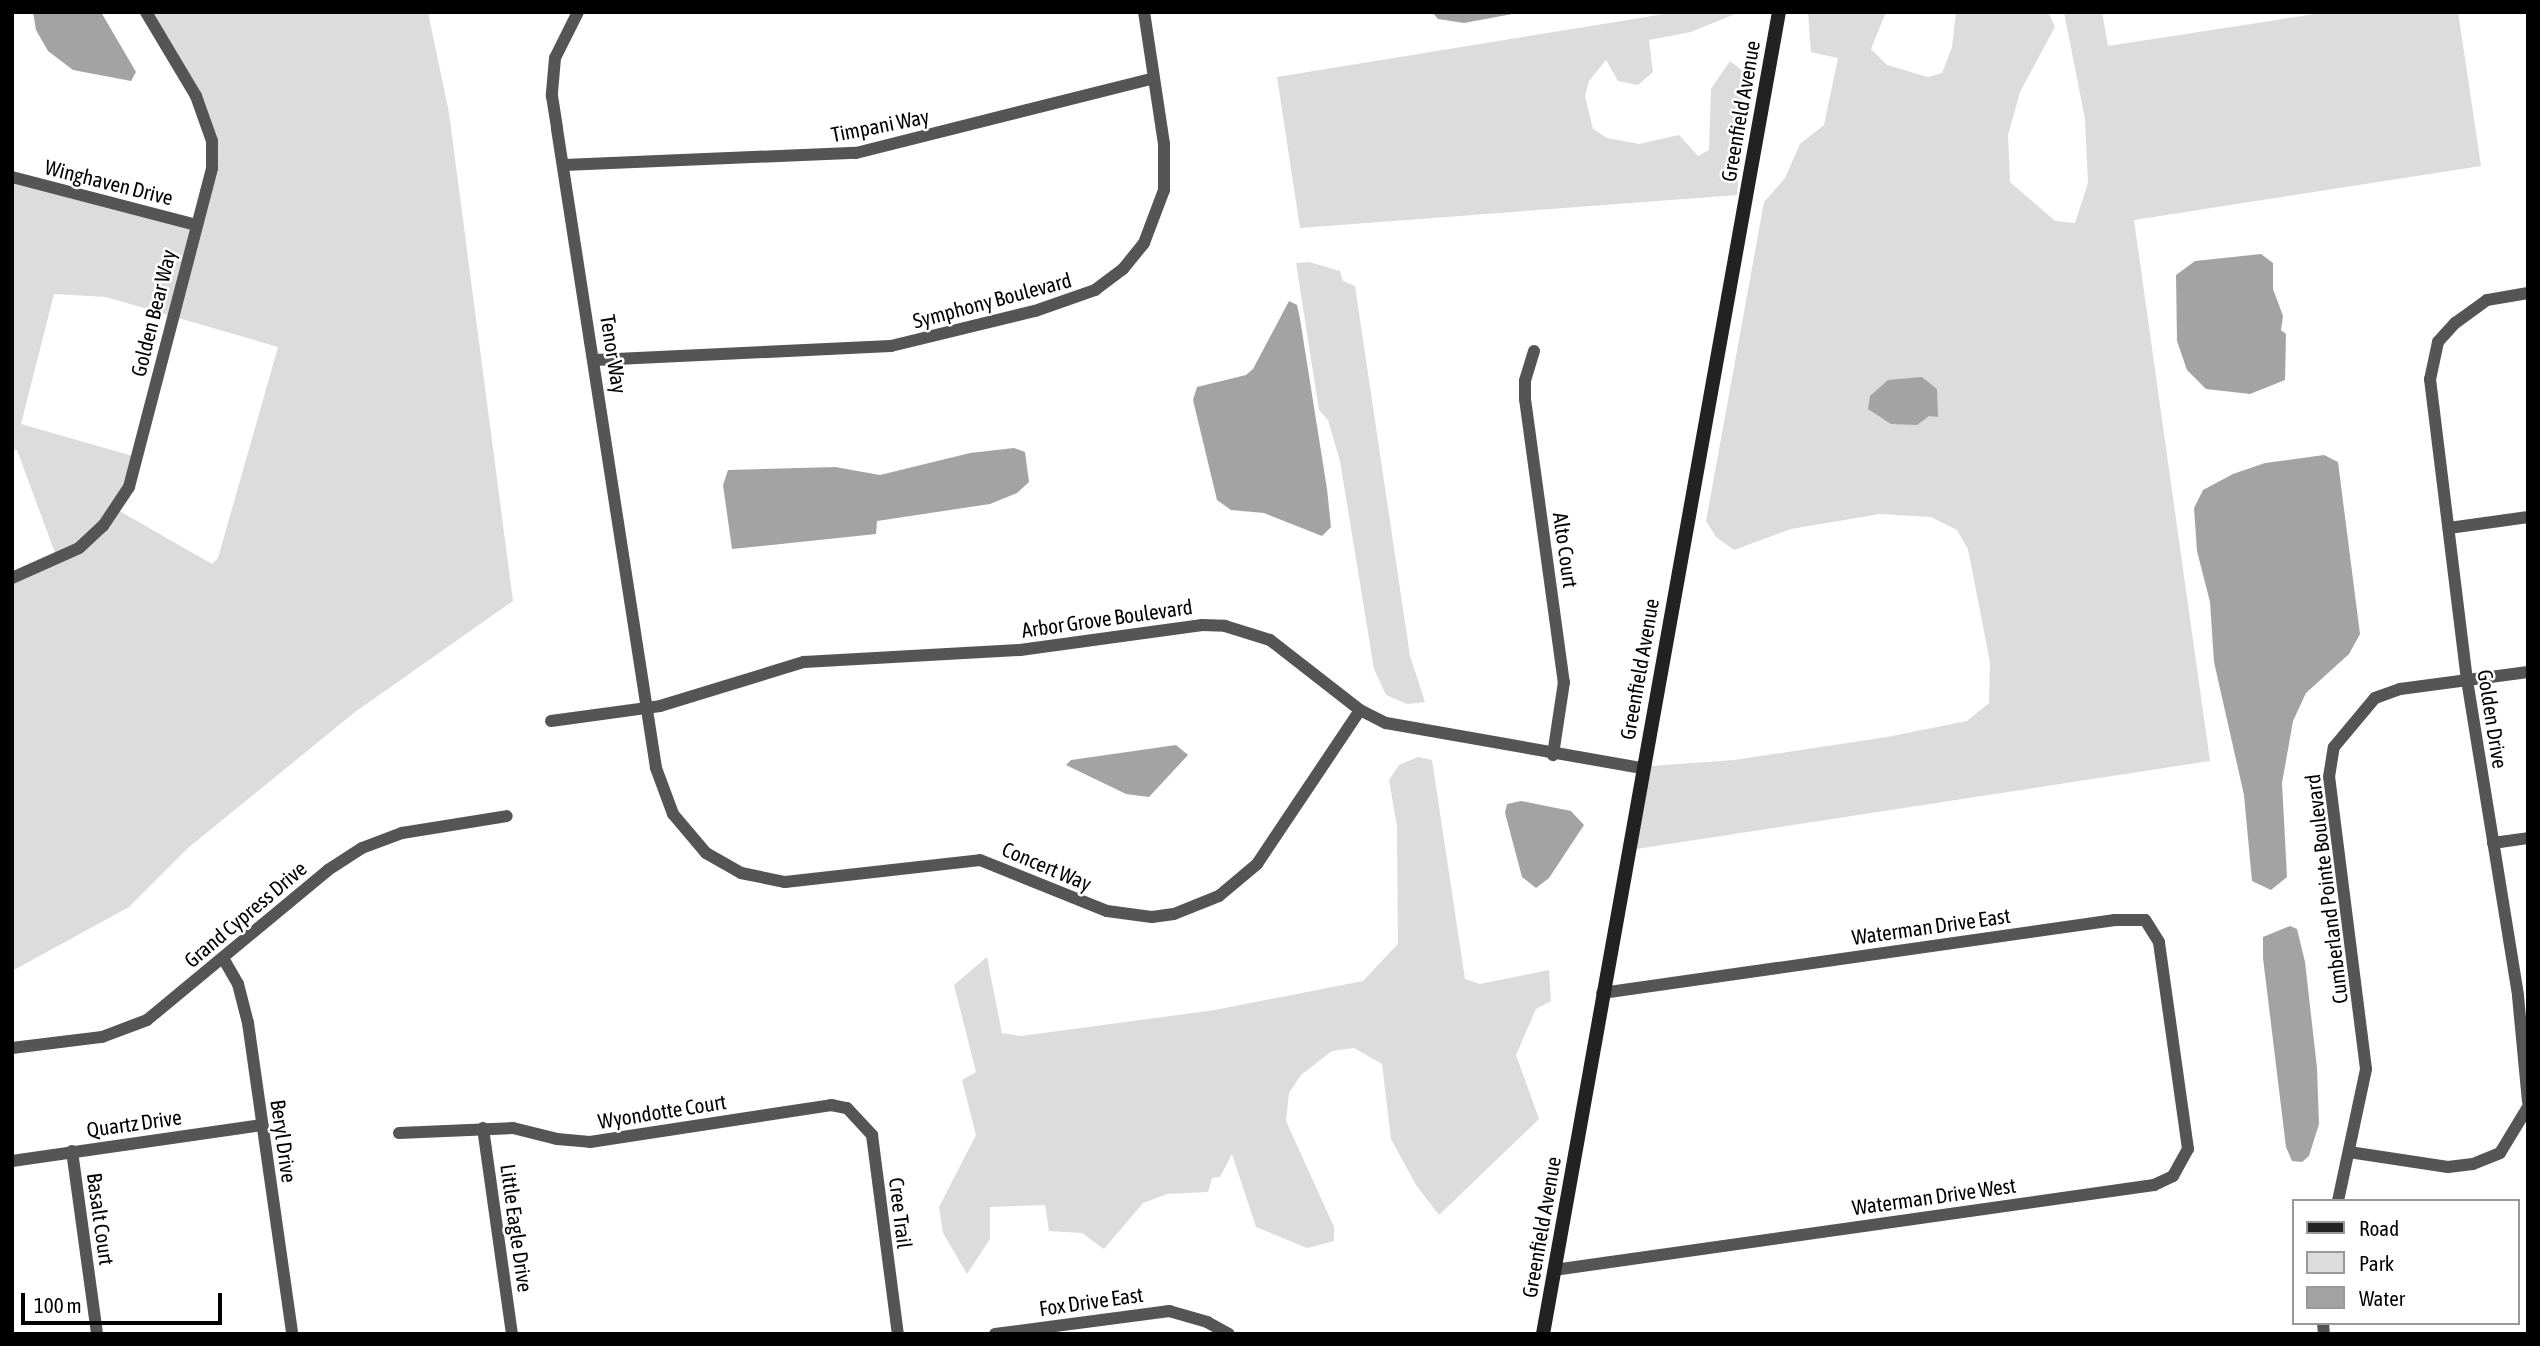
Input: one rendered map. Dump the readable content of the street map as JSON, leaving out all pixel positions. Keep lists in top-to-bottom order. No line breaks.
{"streets":{"main road":["Greenfield Avenue"],"street":["Timpani Way","Winghaven Drive","Symphony Boulevard","Golden Bear Way","Tenor Way","Alto Court","Arbor Grove Boulevard","Golden Drive","Concert Way","Cumberland Pointe Boulevard","Grand Cypress Drive","Waterman Drive East","Wyondotte Court","Quartz Drive","Beryl Drive","Waterman Drive West","Cree Trail","Basalt Court","Little Eagle Drive","Fox Drive East"]},"crossings":[["Greenfield Avenue","Arbor Grove Boulevard"],["Greenfield Avenue","Waterman Drive East"],["Greenfield Avenue","Waterman Drive West"],["Timpani Way","Symphony Boulevard"],["Timpani Way","Tenor Way"],["Winghaven Drive","Golden Bear Way"],["Symphony Boulevard","Tenor Way"],["Tenor Way","Arbor Grove Boulevard"],["Tenor Way","Concert Way"],["Alto Court","Arbor Grove Boulevard"],["Arbor Grove Boulevard","Concert Way"],["Golden Drive","Cumberland Pointe Boulevard"],["Grand Cypress Drive","Beryl Drive"],["Waterman Drive East","Waterman Drive West"],["Wyondotte Court","Cree Trail"],["Wyondotte Court","Little Eagle Drive"],["Quartz Drive","Beryl Drive"],["Quartz Drive","Basalt Court"]],"legend":["Road","Park","Water"],"scale_bar":"100 m"}
